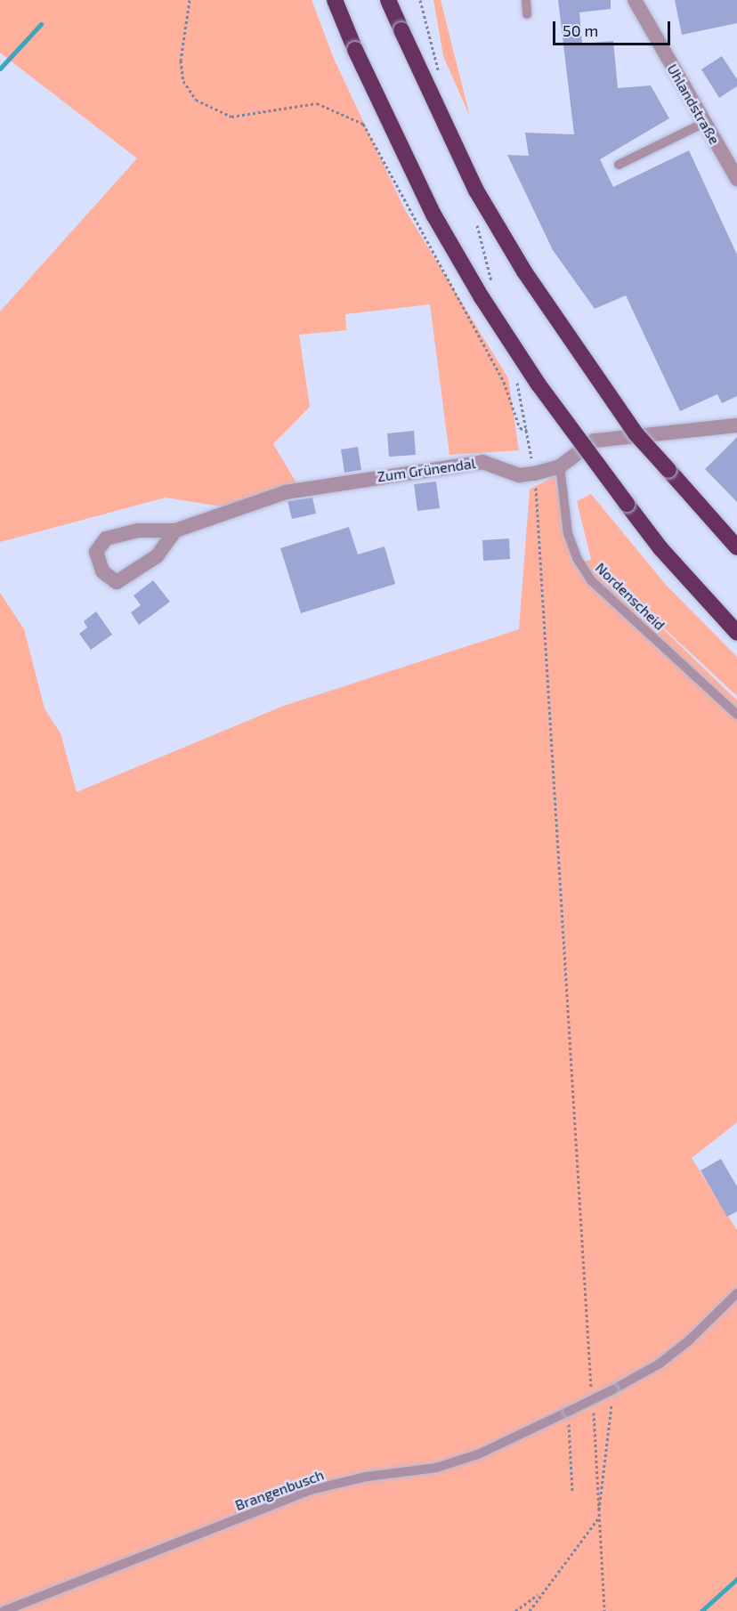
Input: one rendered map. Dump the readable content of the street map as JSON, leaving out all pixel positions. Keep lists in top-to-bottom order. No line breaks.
{"streets":{"street":["Uhlandstraße","Zum Grünendal"],"lane":["Nordenscheid","Brangenbusch"]},"crossings":[["Zum Grünendal","Nordenscheid"]],"scale_bar":"50 m"}
